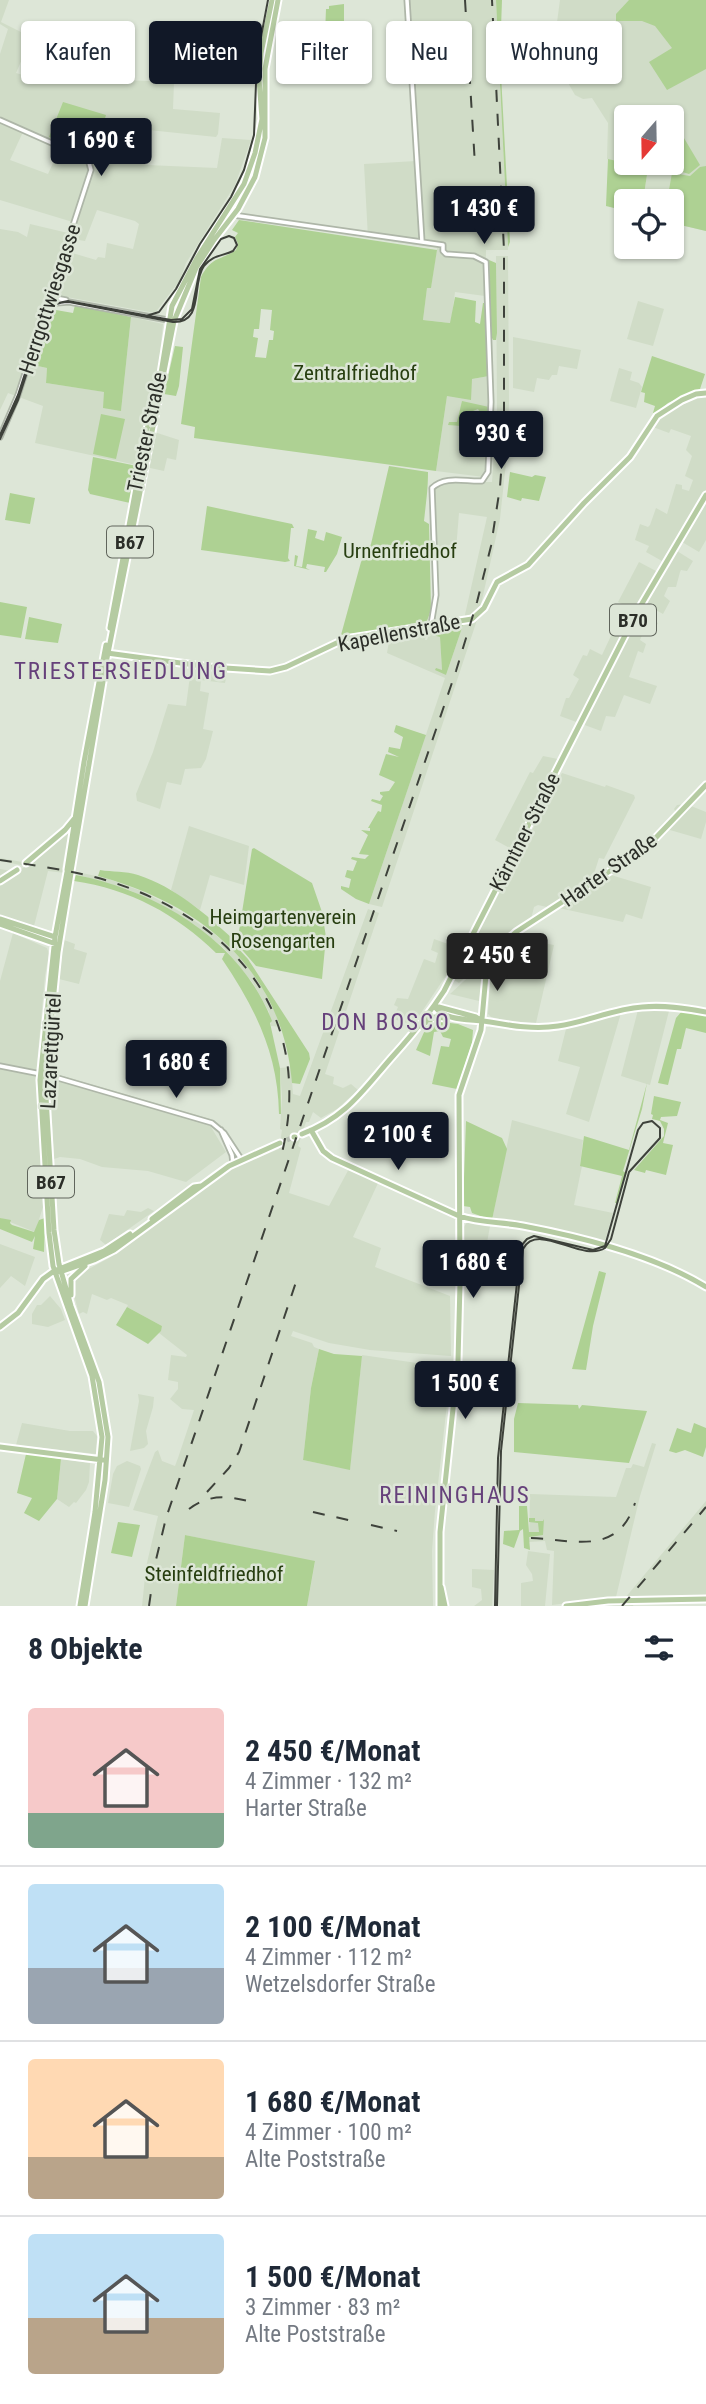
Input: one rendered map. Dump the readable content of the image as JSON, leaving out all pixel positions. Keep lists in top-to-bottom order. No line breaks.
{"streets":{"main road":["Triester Straße","B67","B70","Kapellenstraße","Kärntner Straße","Harter Straße","Lazarettgürtel"],"street":["Herrgottwiesgasse"]},"crossings":[["Triester Straße","Kapellenstraße"],["Triester Straße","Lazarettgürtel"],["B67","Lazarettgürtel"]],"districts":["TRIESTERSIEDLUNG","DON BOSCO","REININGHAUS"],"parks":["Zentralfriedhof","Urnenfriedhof","Heimgartenverein Rosengarten","Steinfeldfriedhof"],"north":"bottom","page":{"chip":["Kaufen","Mieten","Filter","Neu","Wohnung"],"price":["1 690 €","1 430 €","930 €","2 450 €","1 680 €","2 100 €","1 680 €","1 500 €"],"heading":"8 Objekte","list":[{"name":"2 450 €/Monat","note":"4 Zimmer · 132 m² · Harter Straße"},{"name":"2 100 €/Monat","note":"4 Zimmer · 112 m² · Wetzelsdorfer Straße"},{"name":"1 680 €/Monat","note":"4 Zimmer · 100 m² · Alte Poststraße"},{"name":"1 500 €/Monat","note":"3 Zimmer · 83 m² · Alte Poststraße"}]}}
